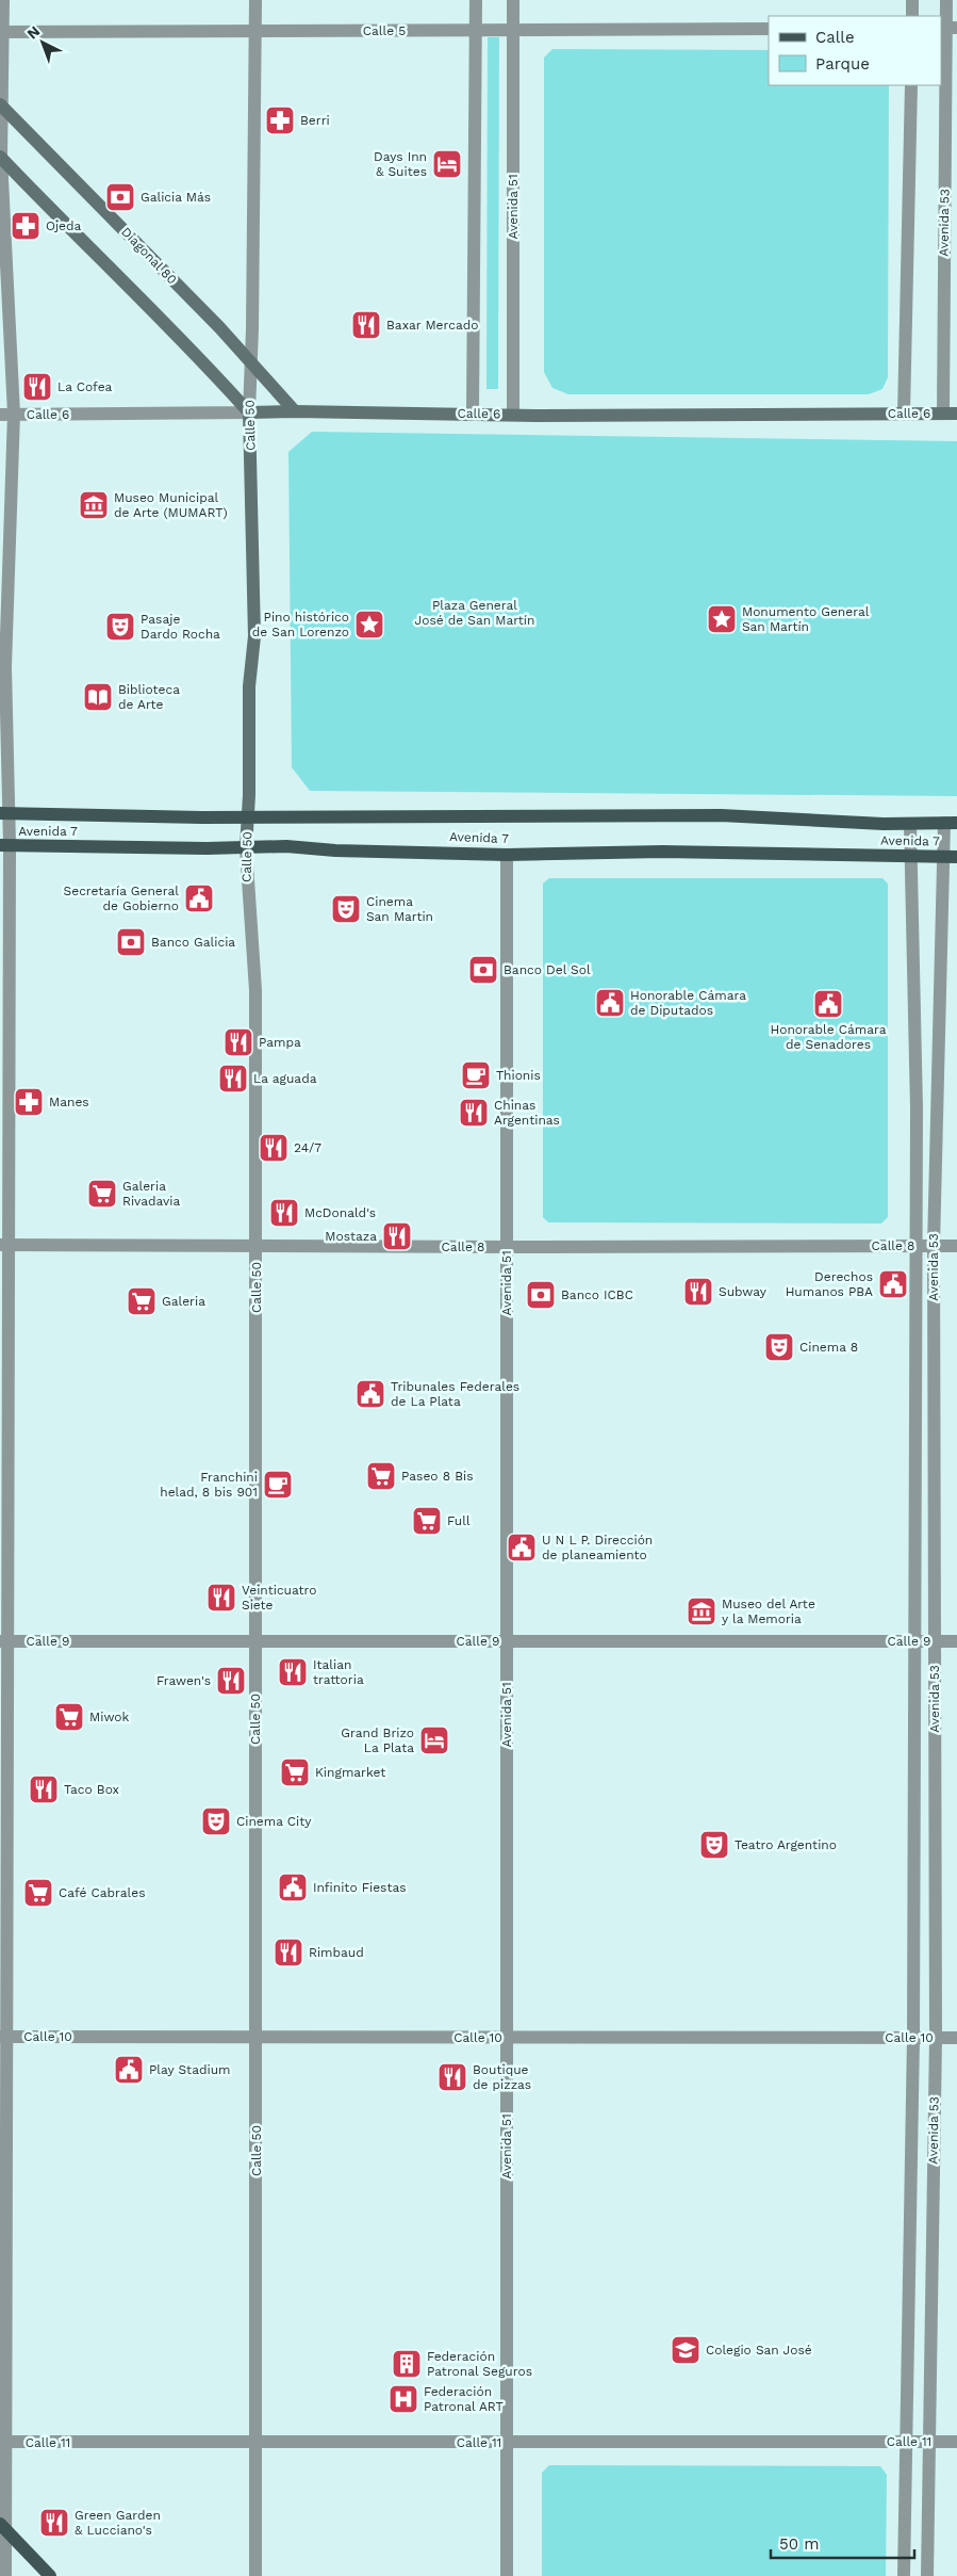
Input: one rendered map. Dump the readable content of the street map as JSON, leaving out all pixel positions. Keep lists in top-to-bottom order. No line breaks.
{"streets":{"main road":["Diagonal 80","Calle 6","Calle 50","Avenida 7"],"street":["Calle 5","Avenida 51","Avenida 53","Calle 8","Calle 9","Calle 10","Calle 11"]},"crossings":[["Calle 5","Avenida 51"],["Calle 5","Calle 50"],["Avenida 51","Calle 6"],["Avenida 51","Avenida 7"],["Avenida 51","Calle 8"],["Avenida 51","Calle 9"],["Avenida 51","Calle 10"],["Avenida 51","Calle 11"],["Avenida 53","Calle 6"],["Avenida 53","Avenida 7"],["Avenida 53","Calle 8"],["Avenida 53","Calle 9"],["Avenida 53","Calle 10"],["Avenida 53","Calle 11"],["Diagonal 80","Calle 6"],["Diagonal 80","Calle 50"],["Calle 6","Calle 50"],["Calle 50","Avenida 7"],["Calle 50","Calle 8"],["Calle 50","Calle 9"],["Calle 50","Calle 10"],["Calle 50","Calle 11"]],"parks":["Plaza General José de San Martín"],"places":{"pharmacy":["Berri","Ojeda","Manes"],"hotel":["Days Inn & Suites","Grand Brizo La Plata"],"bank":["Galicia Más","Banco Galicia","Banco Del Sol","Banco ICBC"],"restaurant":["Baxar Mercado","La Cofea","Pampa","La aguada","Chinas Argentinas","24/7","McDonald's","Mostaza","Subway","Veinticuatro Siete","Italian trattoria","Frawen's","Taco Box","Rimbaud","Boutique de pizzas","Green Garden & Lucciano's"],"museum":["Museo Municipal de Arte (MUMART)","Museo del Arte y la Memoria"],"place":["Monumento General San Martín","Pino histórico de San Lorenzo"],"theatre":["Pasaje Dardo Rocha","Cinema San Martin","Cinema 8","Cinema City","Teatro Argentino"],"library":["Biblioteca de Arte"],"public building":["Secretaría General de Gobierno","Honorable Cámara de Diputados","Honorable Cámara de Senadores","Derechos Humanos PBA","Tribunales Federales de La Plata","U N L P. Dirección de planeamiento","Infinito Fiestas","Play Stadium"],"cafe":["Thionis","Franchini helad, 8 bis 901"],"supermarket":["Galeria Rivadavia","Galeria","Paseo 8 Bis","Full","Miwok","Kingmarket","Café Cabrales"],"school or university":["Colegio San José"],"building":["Federación Patronal Seguros"],"hospital":["Federación Patronal ART"]},"legend":["Calle","Parque"],"scale_bar":"50 m","north":"top left"}
